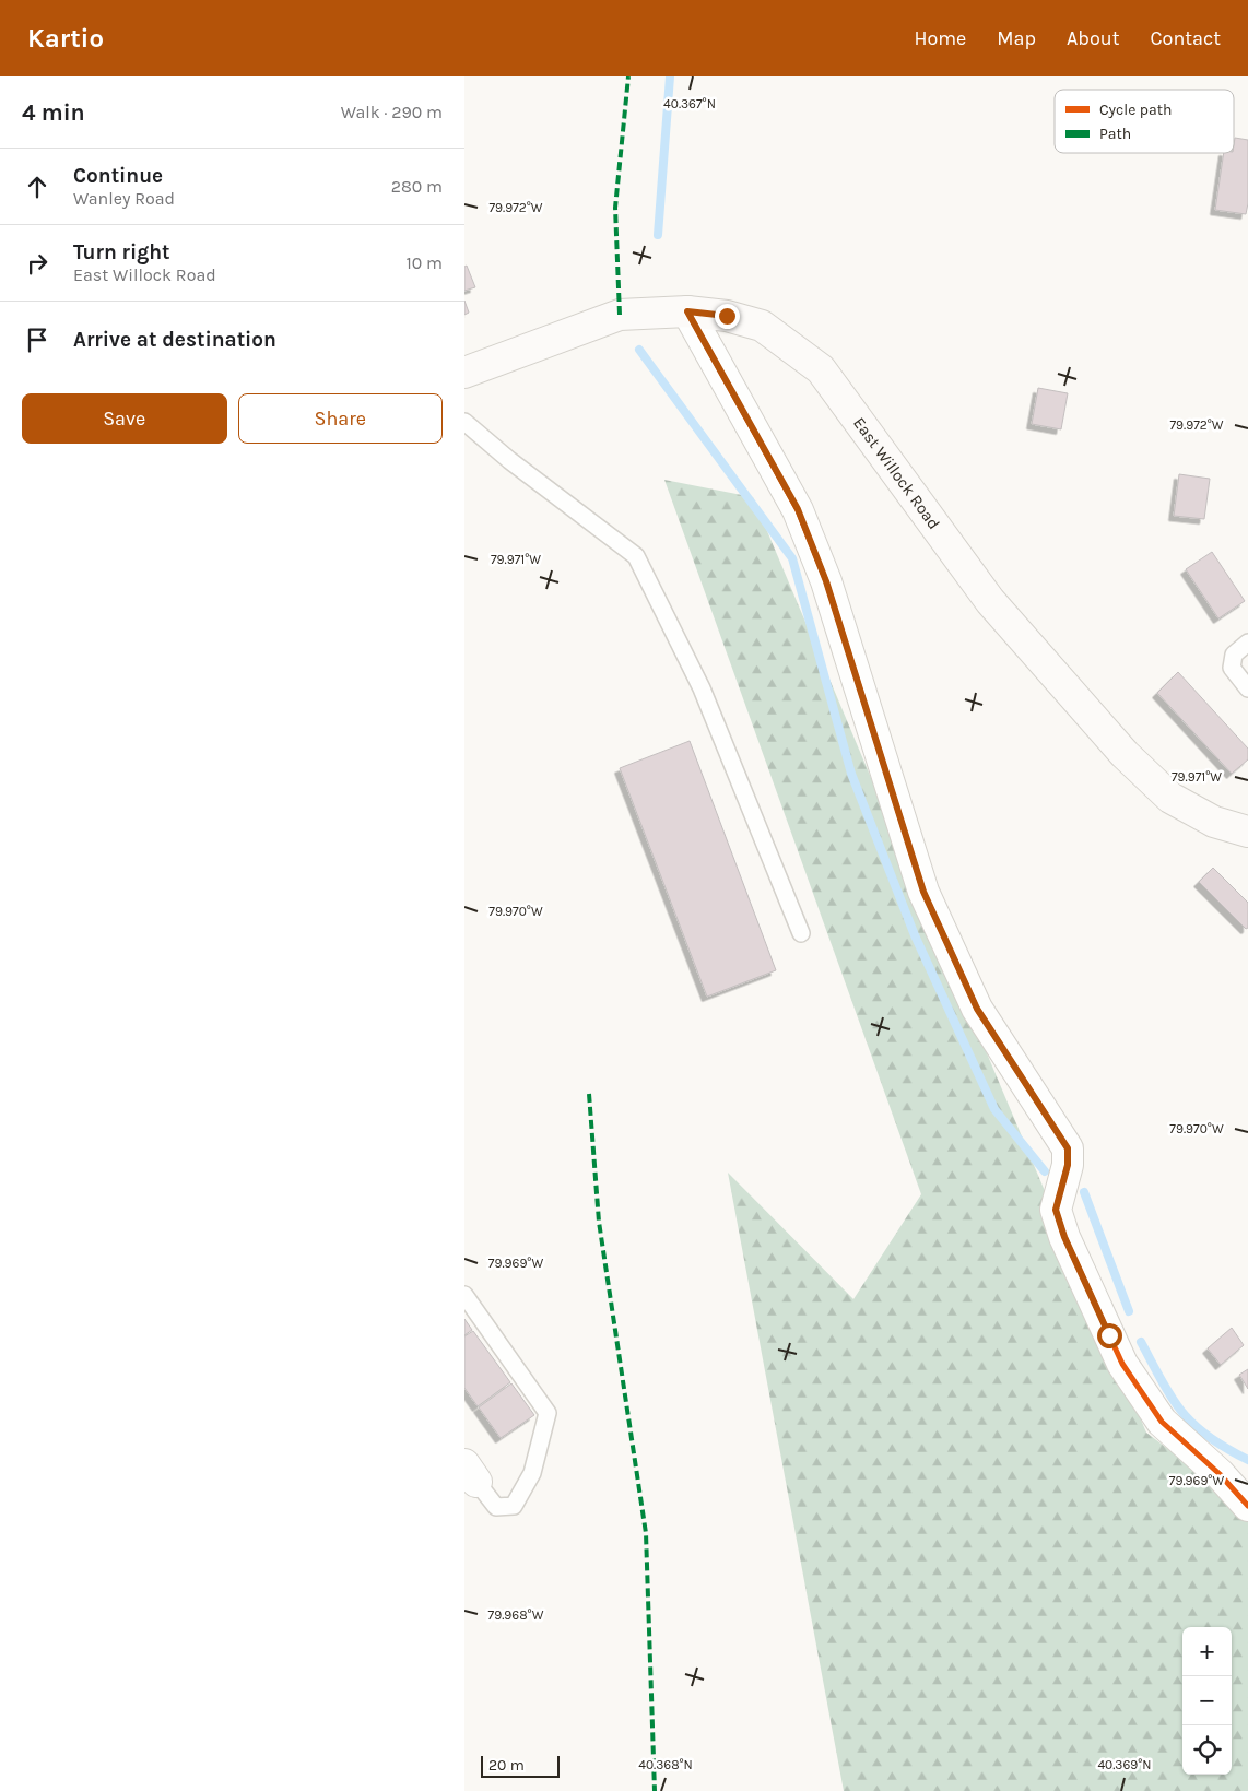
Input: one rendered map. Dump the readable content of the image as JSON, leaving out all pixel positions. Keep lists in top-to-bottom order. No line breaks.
{"streets":{"street":["East Willock Road"]},"legend":["Cycle path","Path"],"scale_bar":"20 m","page":{"header":"Kartio","nav":["Home","Map","About","Contact"],"heading":["4 min","Walk · 290 m"],"list":[["Continue","Wanley Road","280 m"],["Turn right","East Willock Road","10 m"],"Arrive at destination"],"buttons":["Save","Share"],"map_buttons":["+","−"],"scale":"20 m"},"coordinates":["40.367°N","79.972°W","79.971°W","79.970°W","79.969°W","79.968°W","40.368°N","40.369°N"]}
